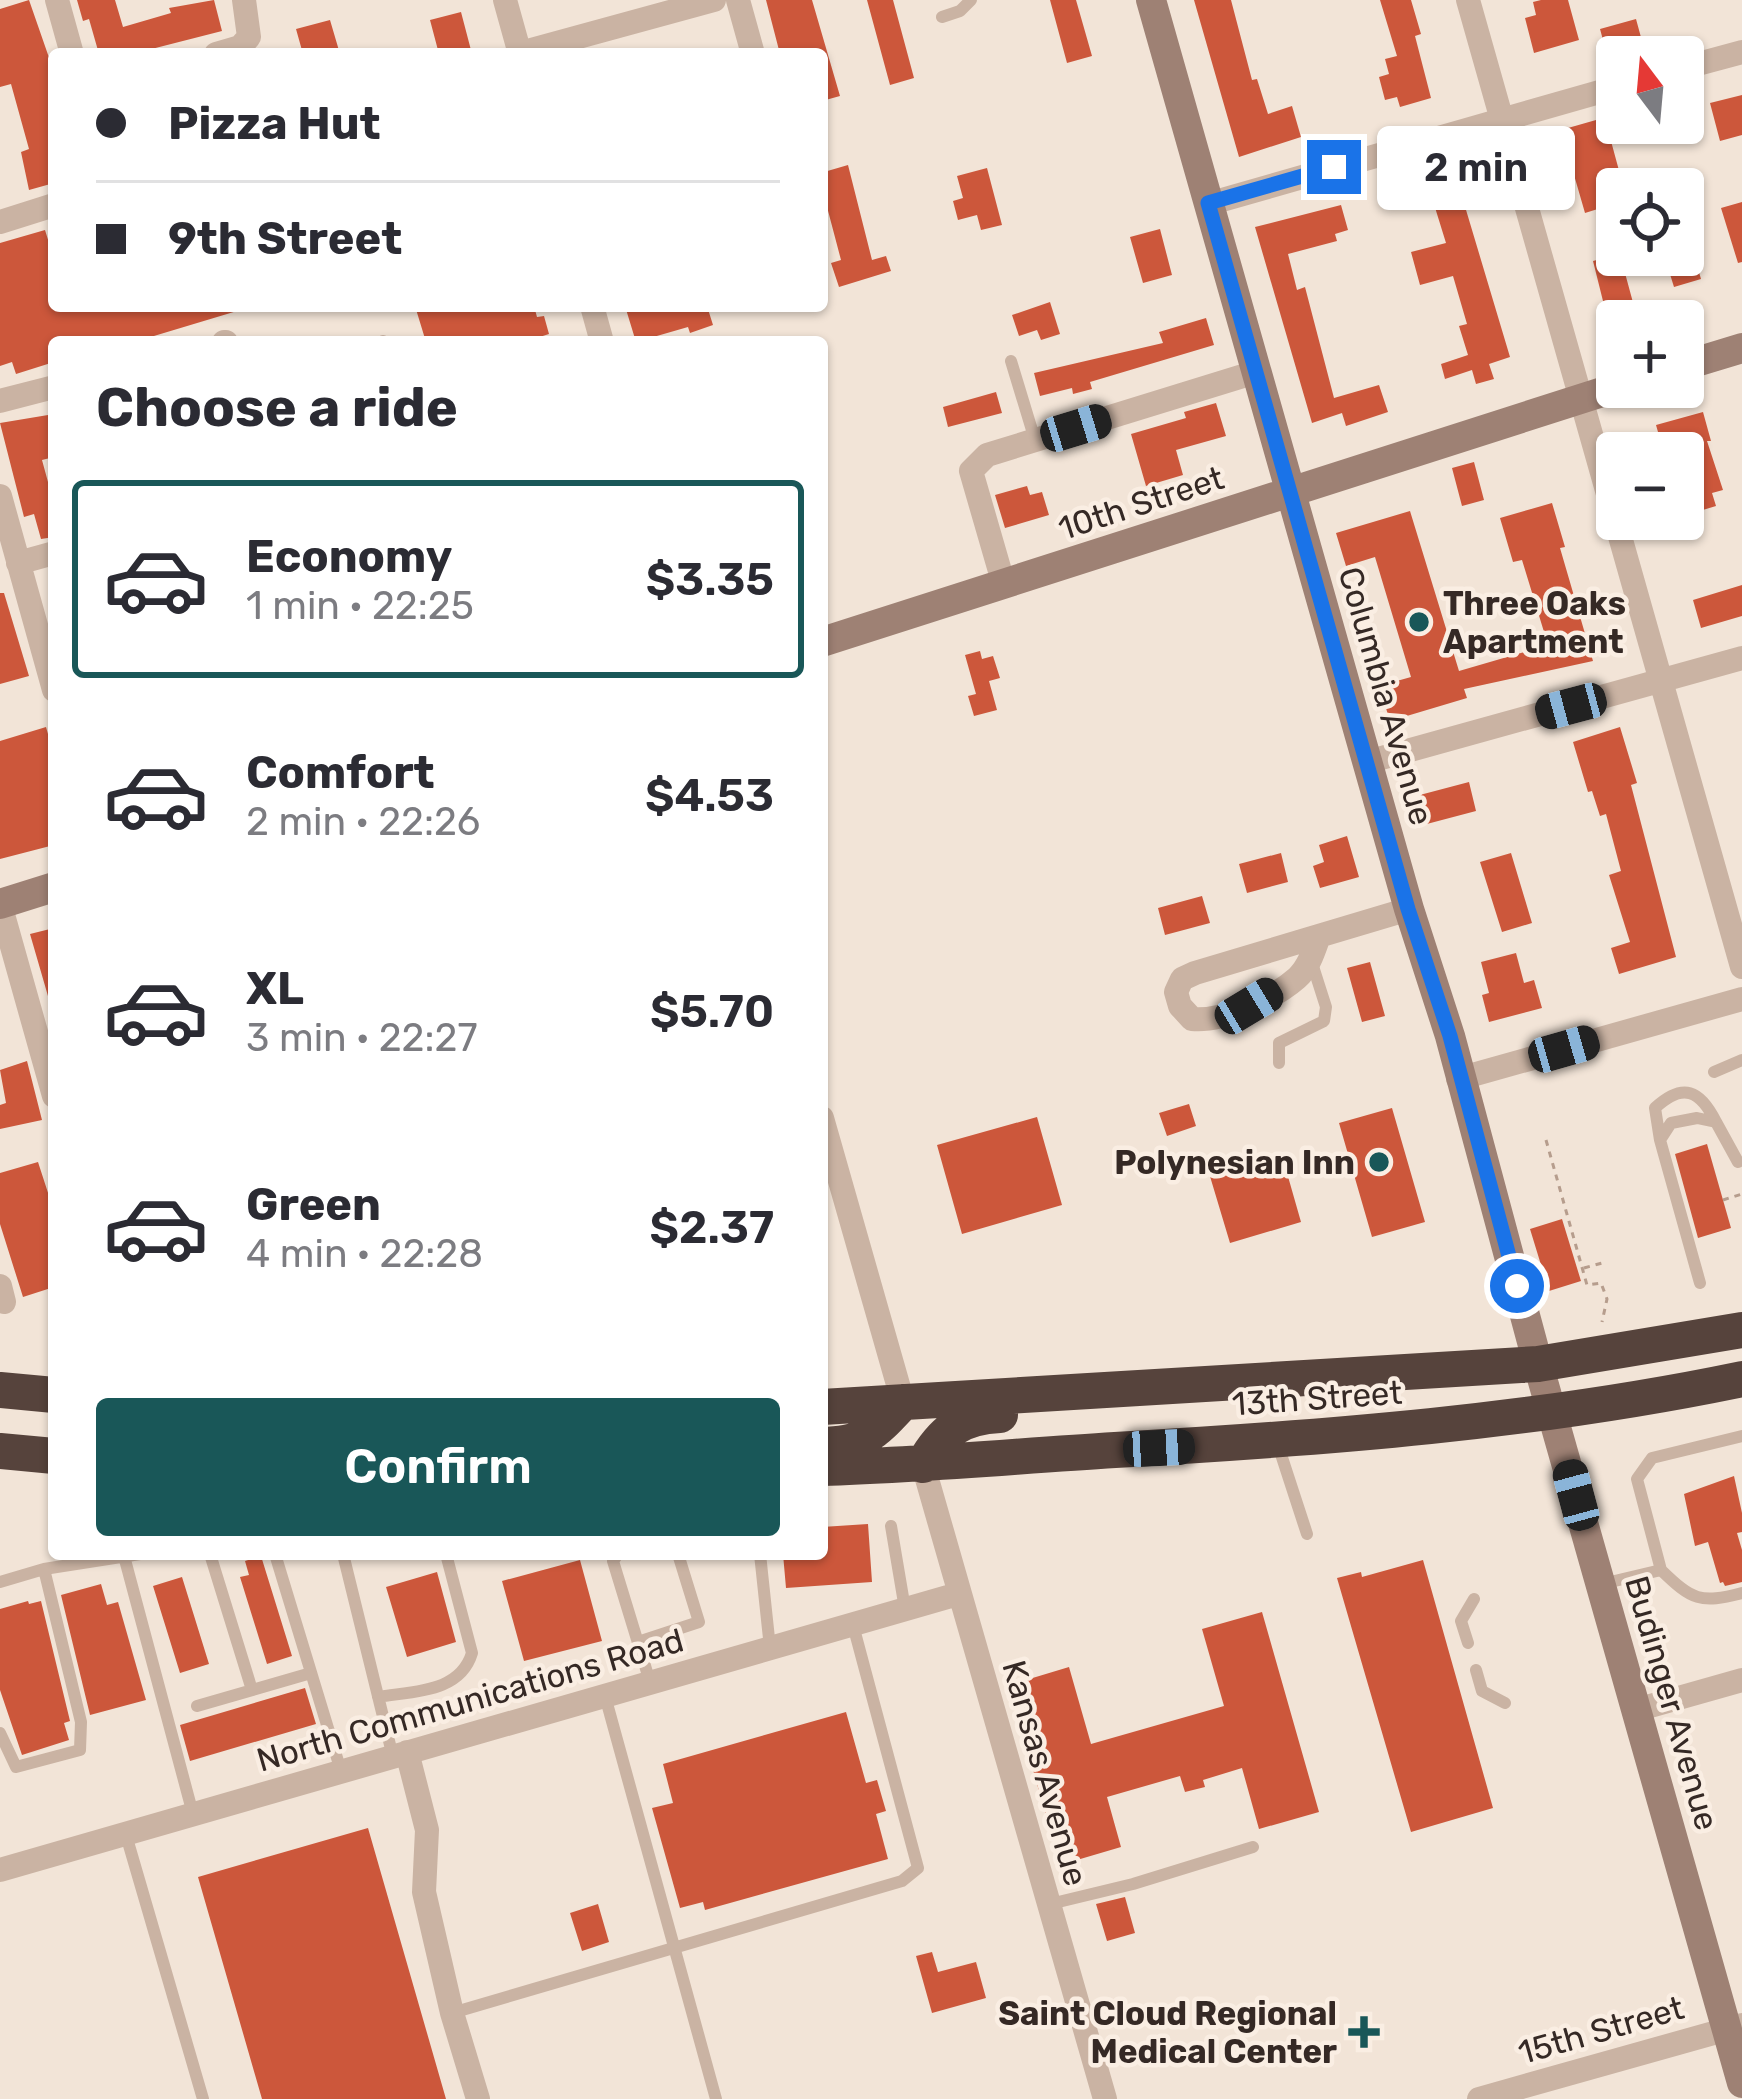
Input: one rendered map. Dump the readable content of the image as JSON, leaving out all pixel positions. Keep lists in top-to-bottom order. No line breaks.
{"streets":{"highway":["13th Street"],"street":["10th Street","Columbia Avenue","North Communications Road","Budinger Avenue","Kansas Avenue","15th Street"]},"crossings":[["10th Street","Columbia Avenue"],["Columbia Avenue","13th Street"],["Columbia Avenue","Budinger Avenue"],["13th Street","Budinger Avenue"],["13th Street","Kansas Avenue"],["North Communications Road","Kansas Avenue"],["Budinger Avenue","15th Street"]],"places":{"other":["Three Oaks Apartment","Polynesian Inn"],"health":["Saint Cloud Regional Medical Center"]},"north":"top","page":{"map_buttons":["+","−"],"banner":["Pizza Hut","9th Street"],"bubble":"2 min","heading":"Choose a ride","list":[{"name":"Economy","note":"1 min · 22:25","value":"$3.35"},{"name":"Comfort","note":"2 min · 22:26","value":"$4.53"},{"name":"XL","note":"3 min · 22:27","value":"$5.70"},{"name":"Green","note":"4 min · 22:28","value":"$2.37"}],"buttons":"Confirm"}}
